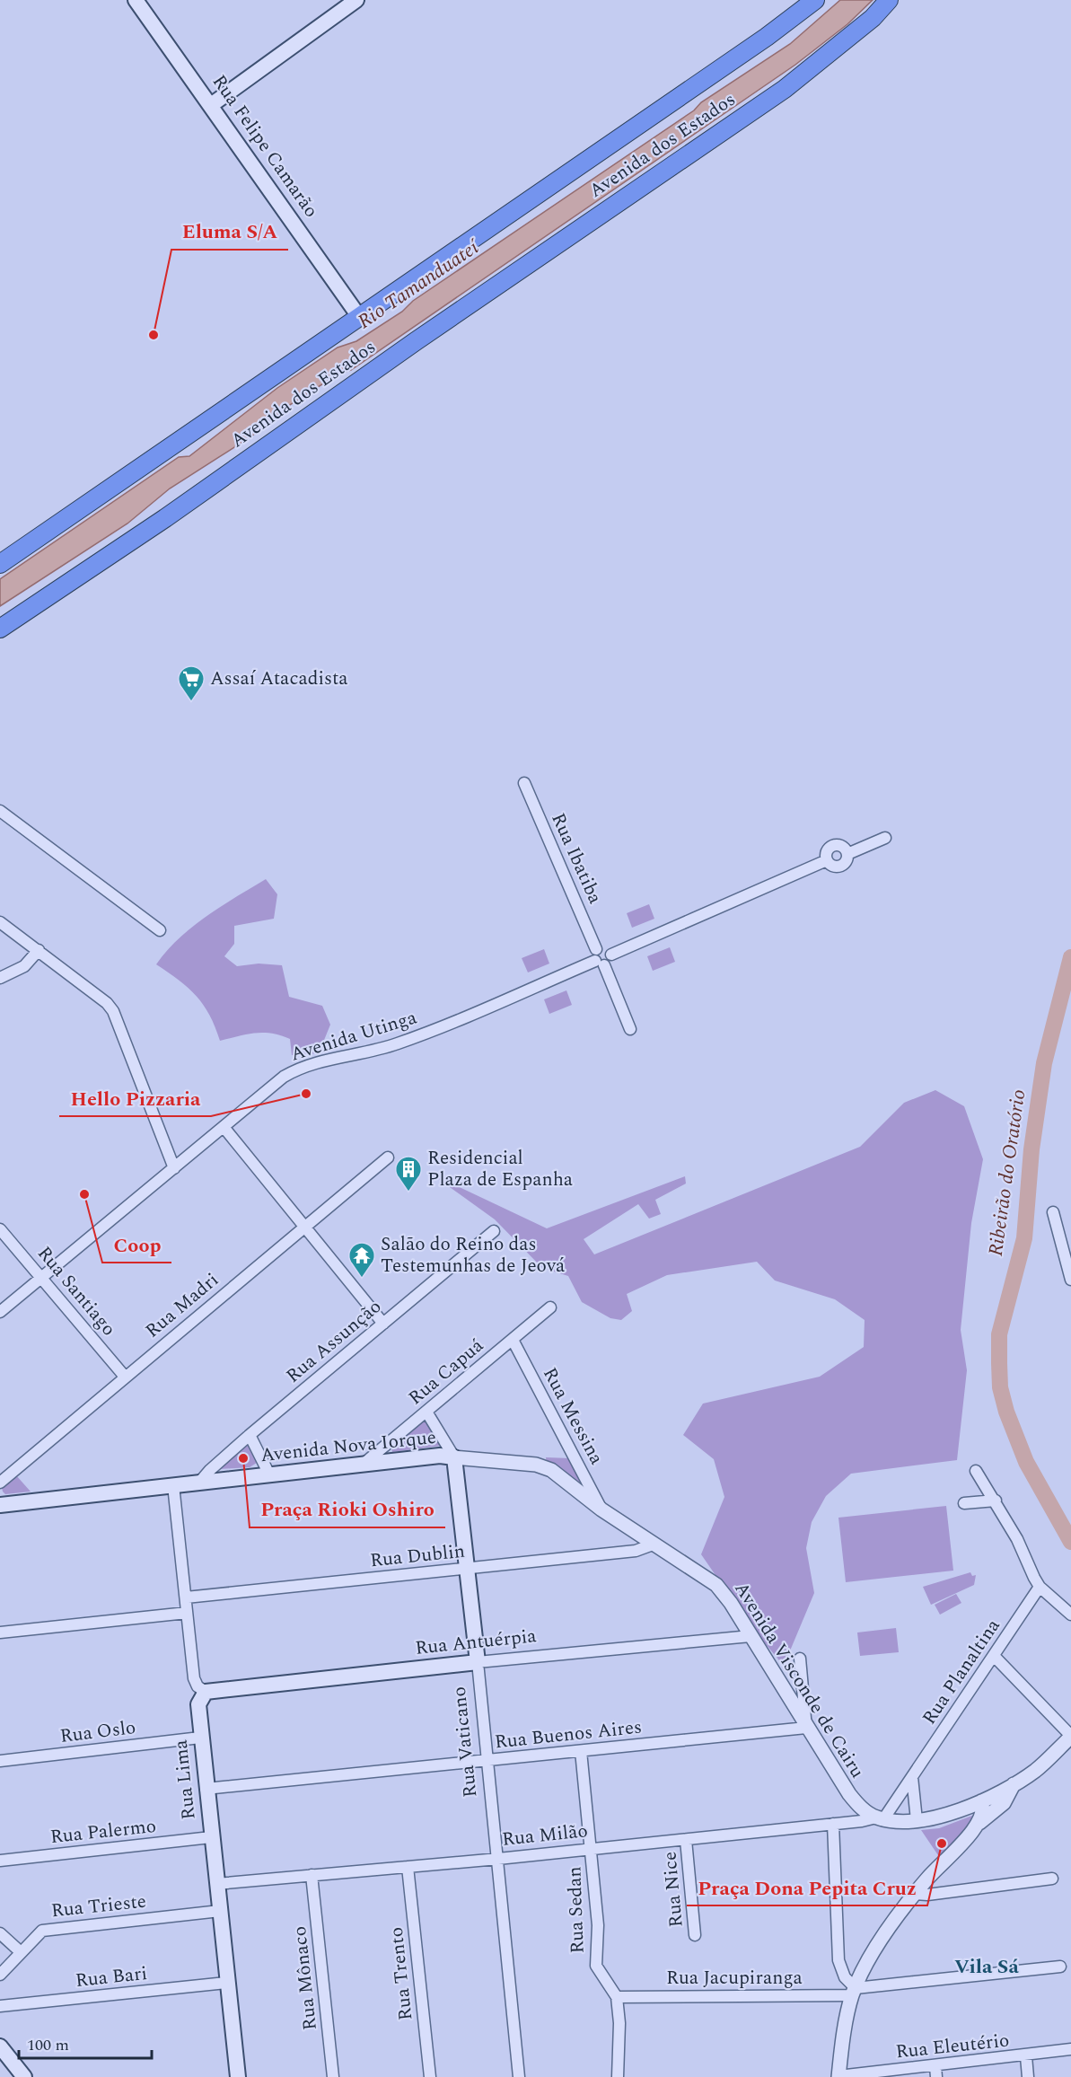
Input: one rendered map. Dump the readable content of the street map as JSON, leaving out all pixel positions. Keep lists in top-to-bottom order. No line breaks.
{"streets":{"highway":["Avenida dos Estados"],"main road":["Rua Felipe Camarão","Avenida Nova Iorque","Rua Antuérpia","Rua Vaticano","Rua Lima"],"street":["Rua Ibatiba","Avenida Utinga","Rua Santiago","Rua Madri","Rua Assunção","Rua Capuá","Rua Messina","Rua Dublin","Rua Planaltina","Avenida Visconde de Cairu","Rua Oslo","Rua Buenos Aires","Rua Palermo","Rua Milão","Rua Nice","Rua Trieste","Rua Sedan","Rua Trento","Rua Bari","Rua Mônaco","Rua Jacupiranga","Rua Eleutério"]},"crossings":[["Avenida dos Estados","Rua Felipe Camarão"],["Rua Ibatiba","Avenida Utinga"],["Avenida Utinga","Rua Santiago"],["Rua Santiago","Rua Madri"],["Rua Assunção","Avenida Nova Iorque"],["Rua Capuá","Rua Messina"],["Rua Capuá","Avenida Nova Iorque"],["Rua Capuá","Rua Vaticano"],["Rua Messina","Avenida Visconde de Cairu"],["Avenida Nova Iorque","Avenida Visconde de Cairu"],["Avenida Nova Iorque","Rua Vaticano"],["Rua Dublin","Avenida Visconde de Cairu"],["Rua Dublin","Rua Vaticano"],["Rua Antuérpia","Avenida Visconde de Cairu"],["Rua Antuérpia","Rua Vaticano"],["Rua Antuérpia","Rua Lima"],["Rua Planaltina","Avenida Visconde de Cairu"],["Rua Planaltina","Rua Milão"],["Avenida Visconde de Cairu","Rua Buenos Aires"],["Avenida Visconde de Cairu","Rua Milão"],["Rua Oslo","Rua Lima"],["Rua Buenos Aires","Rua Vaticano"],["Rua Buenos Aires","Rua Lima"],["Rua Buenos Aires","Rua Sedan"],["Rua Vaticano","Rua Milão"],["Rua Lima","Rua Palermo"],["Rua Lima","Rua Milão"],["Rua Lima","Rua Trieste"],["Rua Lima","Rua Bari"],["Rua Milão","Rua Nice"],["Rua Milão","Rua Sedan"],["Rua Milão","Rua Trento"],["Rua Milão","Rua Mônaco"],["Rua Sedan","Rua Jacupiranga"]],"districts":["Vila Sá"],"water":["Rio Tamanduateí","Ribeirão do Oratório"],"places":{"other":["Eluma S/A","Hello Pizzaria","Coop","Praça Rioki Oshiro","Praça Dona Pepita Cruz"],"supermarket":["Assaí Atacadista"],"building":["Residencial Plaza de Espanha"],"temple":["Salão do Reino das Testemunhas de Jeová"]},"scale_bar":"100 m"}
